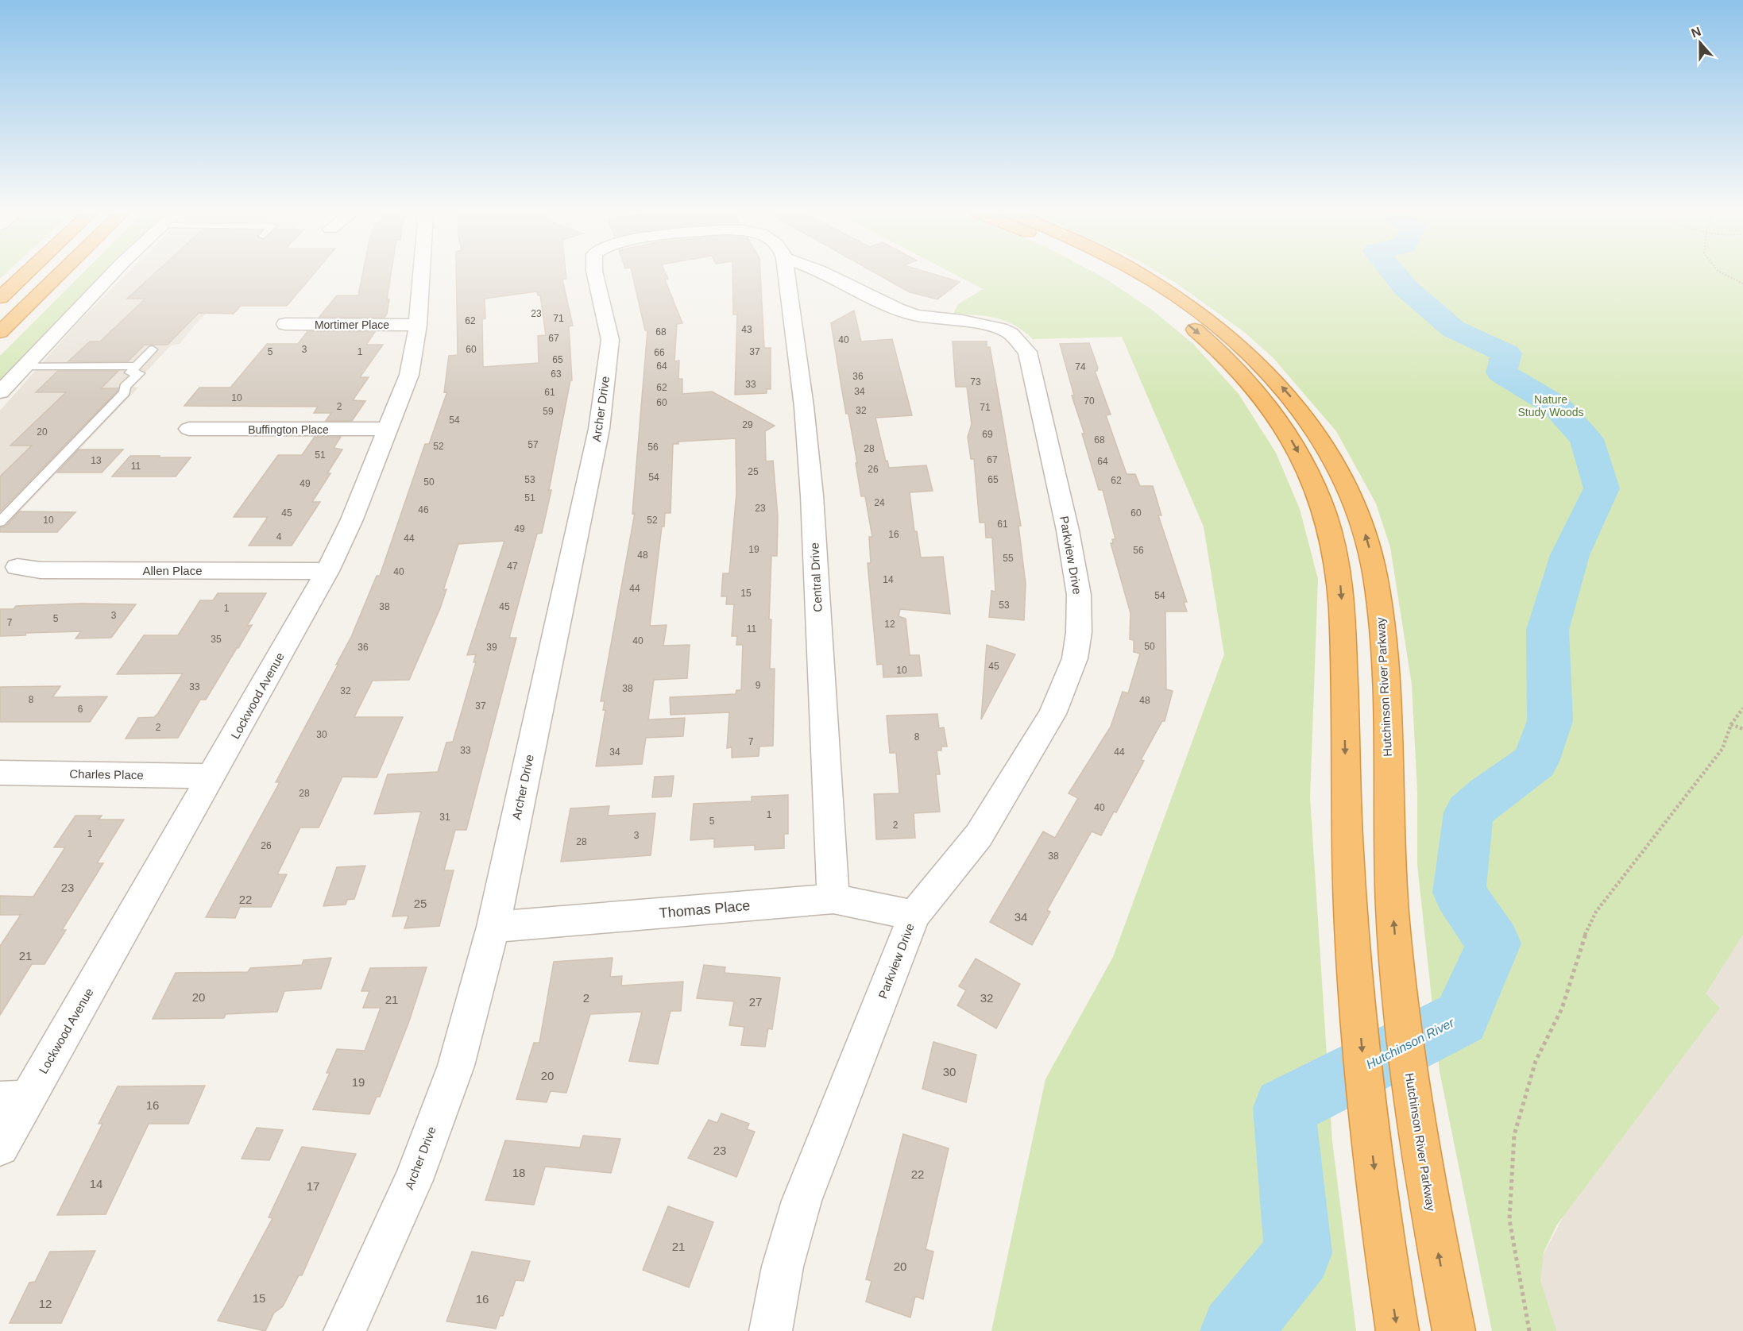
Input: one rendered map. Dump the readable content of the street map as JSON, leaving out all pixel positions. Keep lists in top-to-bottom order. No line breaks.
{"streets":{"highway":["Hutchinson River Parkway"],"street":["Mortimer Place","Archer Drive","Buffington Place","Parkview Drive","Allen Place","Central Drive","Lockwood Avenue","Charles Place","Thomas Place"]},"crossings":[["Mortimer Place","Lockwood Avenue"],["Archer Drive","Thomas Place"],["Buffington Place","Lockwood Avenue"],["Parkview Drive","Thomas Place"],["Allen Place","Lockwood Avenue"],["Central Drive","Thomas Place"],["Lockwood Avenue","Charles Place"]],"water":["Hutchinson River"],"parks":["Nature Study Woods"],"house_numbers":["23","71","62","43","68","67","40","3","60","5","1","37","66","65","64","74","63","36","73","33","62","34","61","10","70","60","2","71","32","59","54","29","20","69","68","57","52","56","28","51","67","13","64","11","26","25","54","53","65","62","50","49","51","24","23","46","45","60","10","52","61","49","16","4","44","19","56","48","55","47","40","14","44","15","54","53","38","45","1","3","5","7","12","11","35","40","50","36","39","45","10","9","33","38","32","8","48","37","6","2","30","8","7","33","34","44","28","40","1","31","5","2","1","3","28","26","38","23","22","25","34","21","20","2","32","21","27","30","20","19","16","23","18","22","14","17","21","20","15","16","12"],"north":"top"}
